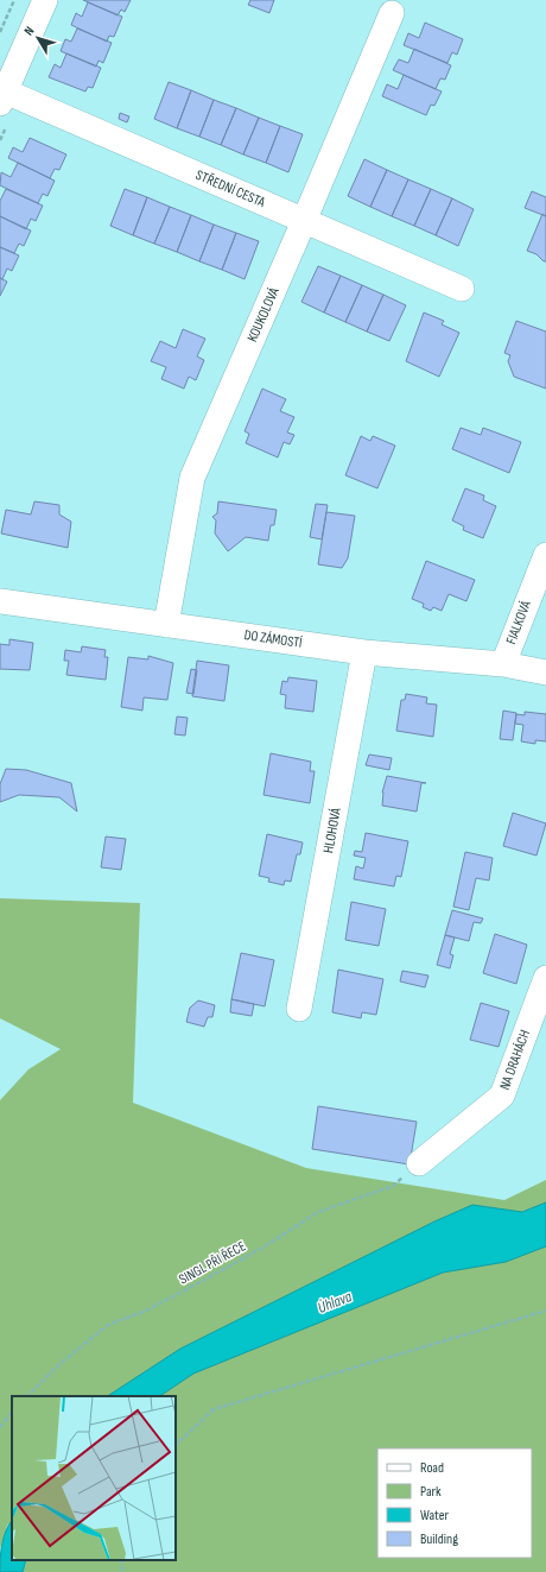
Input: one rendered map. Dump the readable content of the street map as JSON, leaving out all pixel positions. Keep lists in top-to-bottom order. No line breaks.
{"streets":{"street":["STŘEDNÍ CESTA","KOUKOLOVÁ","FIALKOVÁ","DO ZÁMOSTÍ","HLOHOVÁ","NA DRAHÁCH"],"path":["SINGL PŘI ŘECE"]},"crossings":[["STŘEDNÍ CESTA","KOUKOLOVÁ"],["KOUKOLOVÁ","DO ZÁMOSTÍ"],["FIALKOVÁ","DO ZÁMOSTÍ"],["DO ZÁMOSTÍ","HLOHOVÁ"],["NA DRAHÁCH","SINGL PŘI ŘECE"]],"water":["Úhlava"],"legend":["Road","Park","Water","Building"],"north":"top left"}
